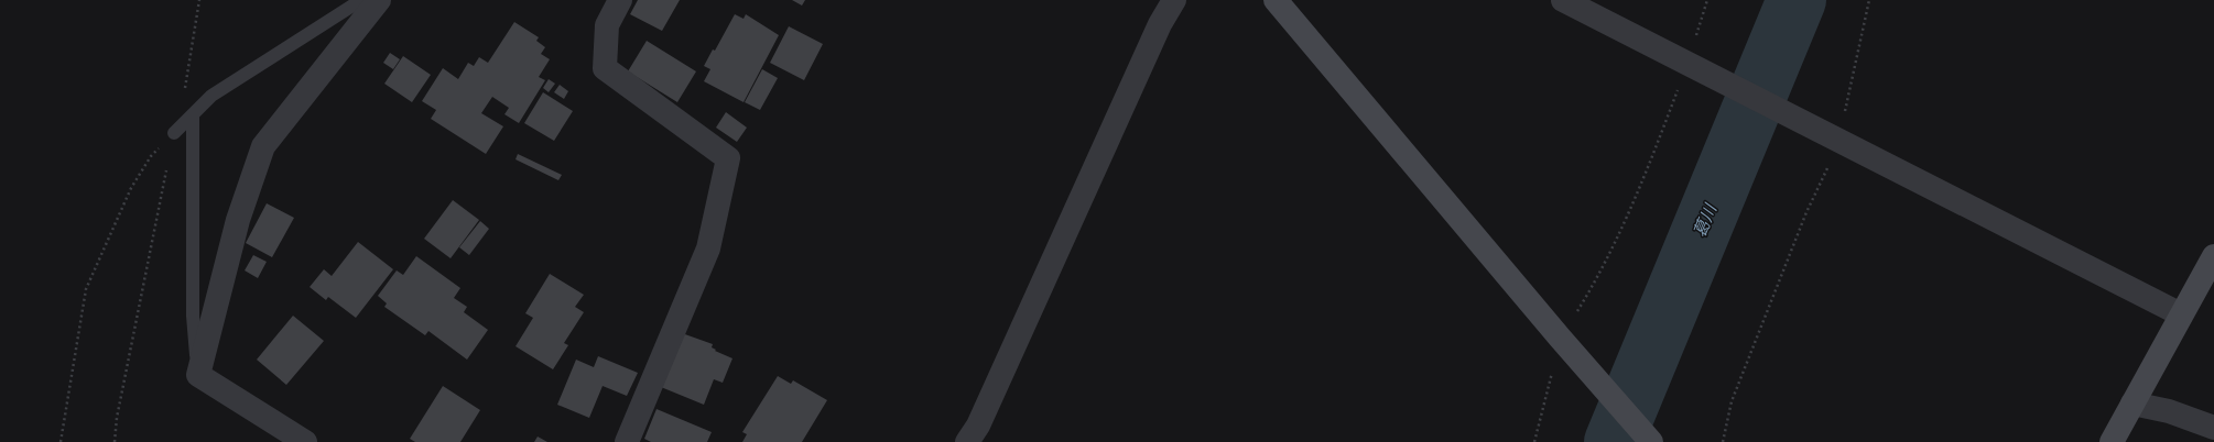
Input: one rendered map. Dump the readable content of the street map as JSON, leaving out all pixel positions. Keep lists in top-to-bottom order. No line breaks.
{"water":["葛川"]}
